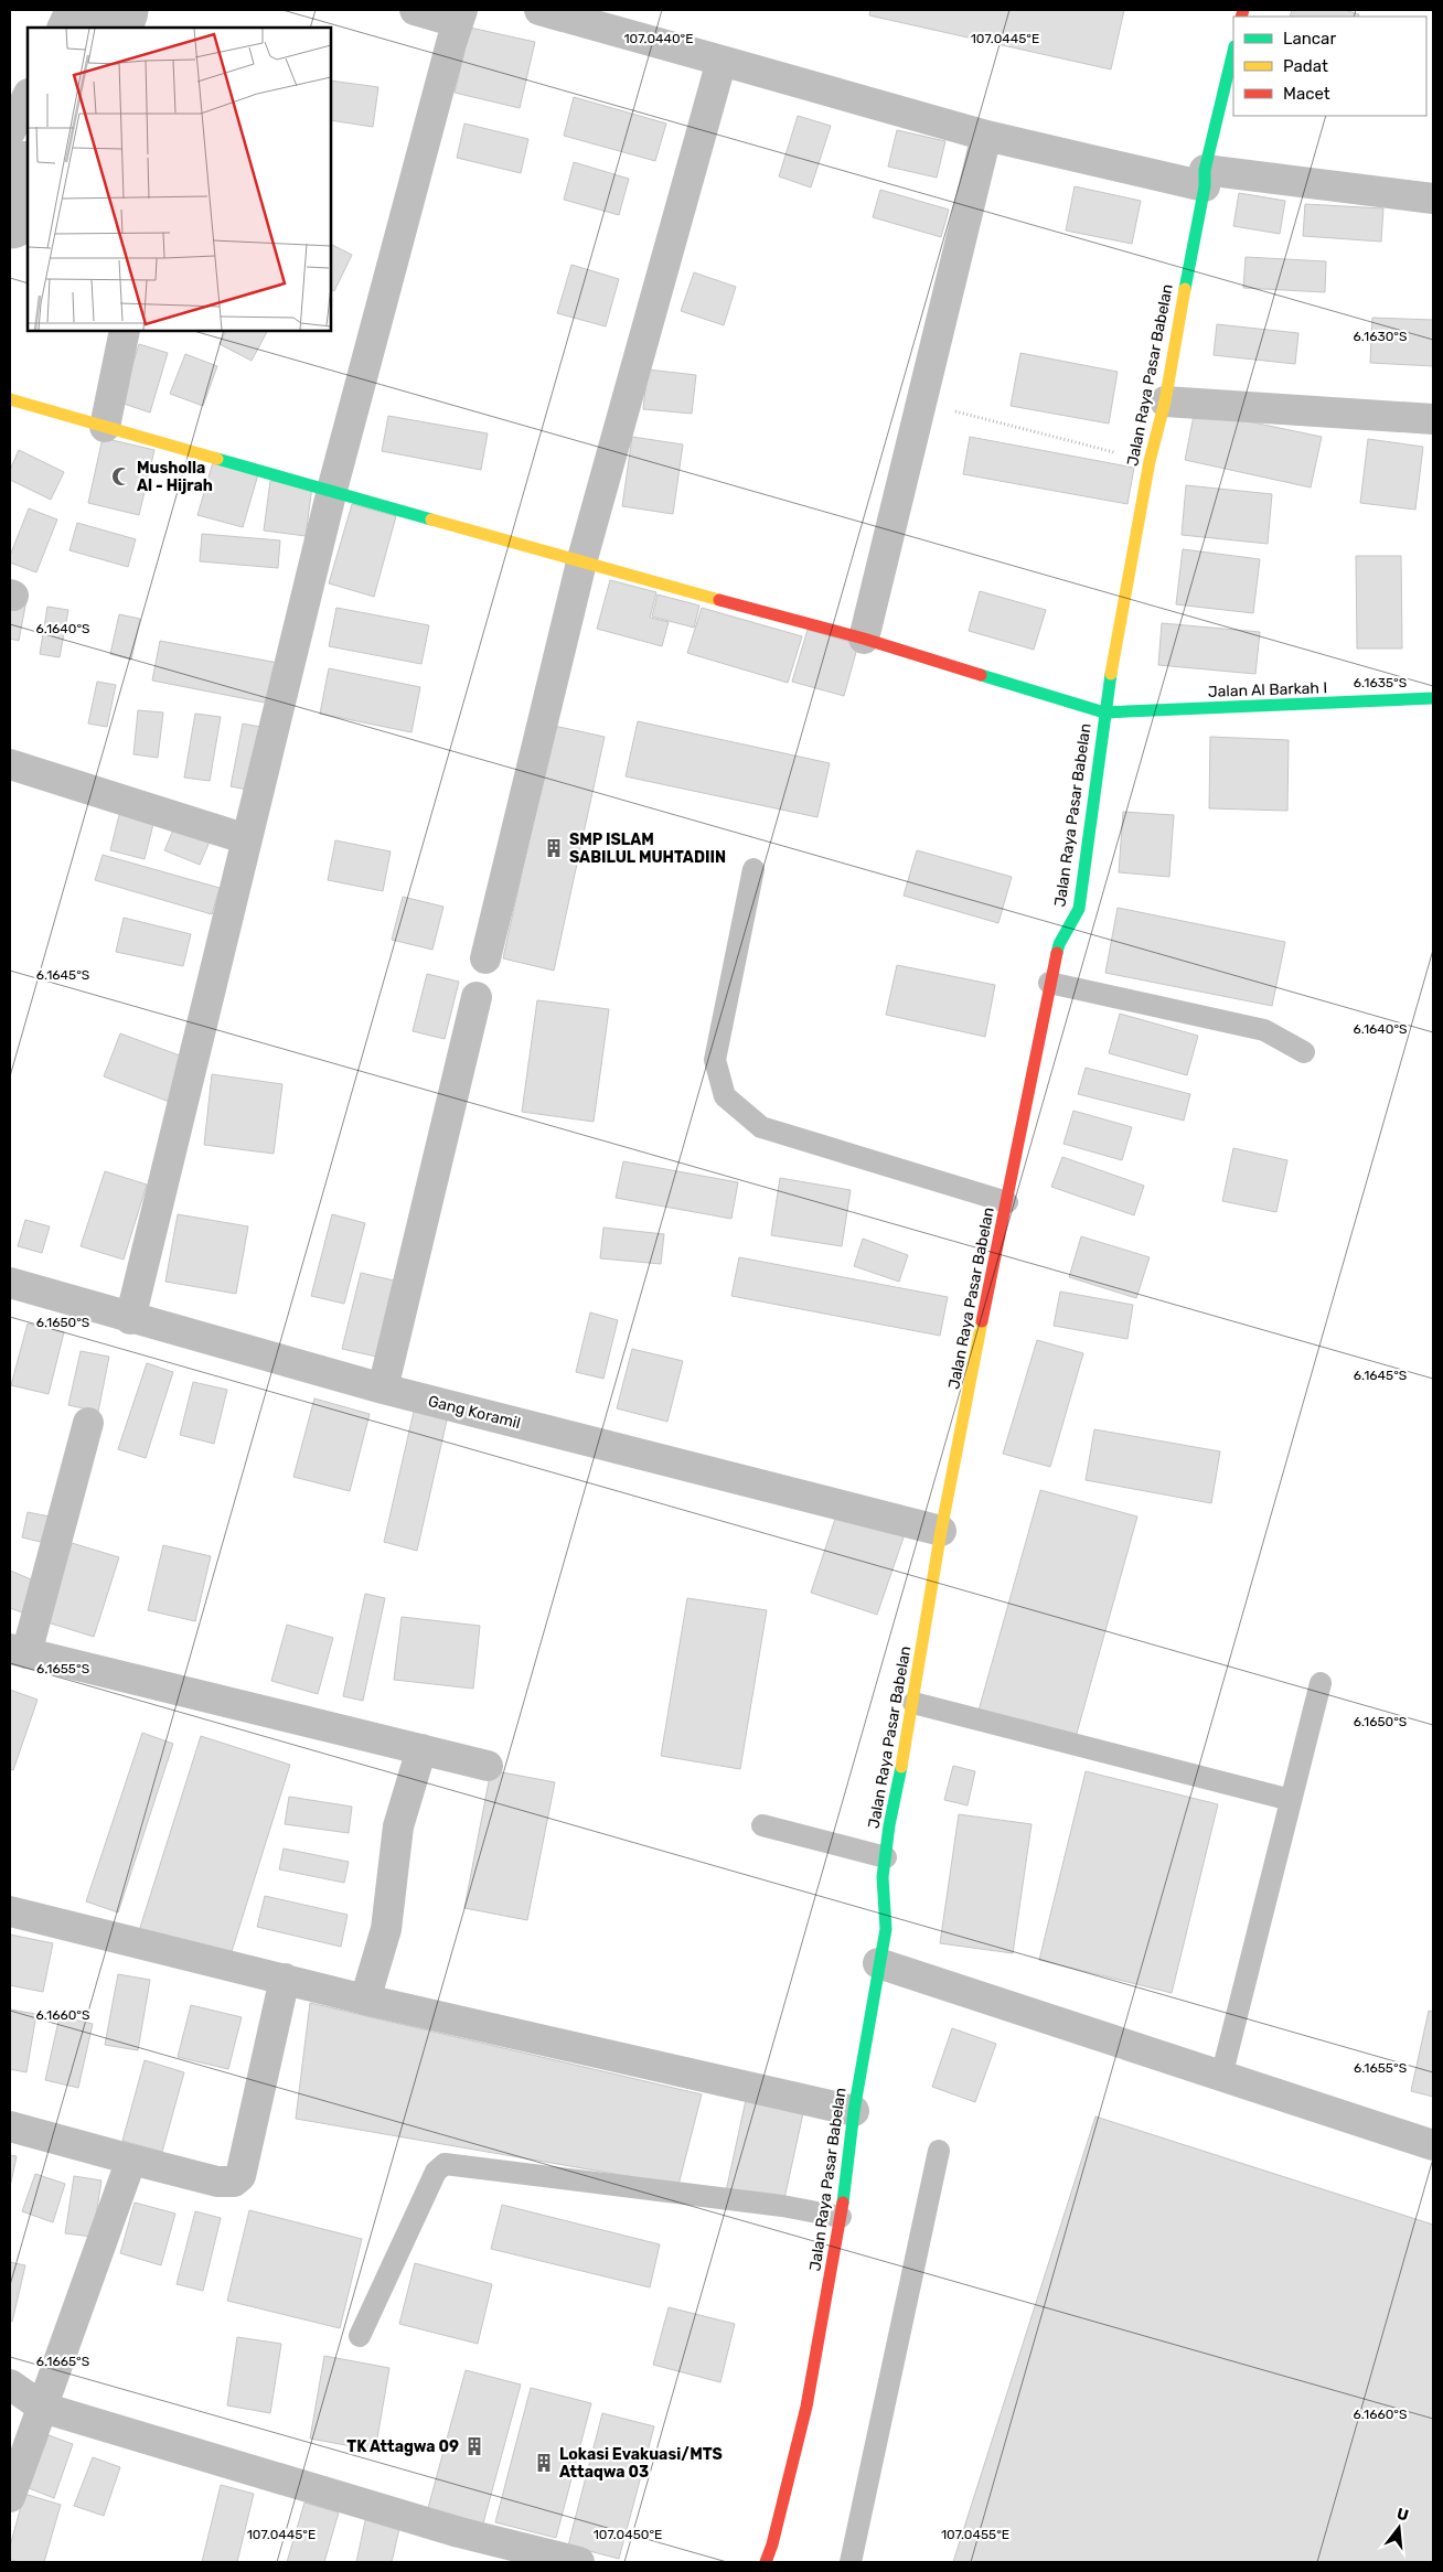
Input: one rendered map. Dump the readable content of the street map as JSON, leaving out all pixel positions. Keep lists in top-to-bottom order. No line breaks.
{"streets":{"main road":["Jalan Raya Pasar Babelan","Jalan Al Barkah I"],"street":["Gang Koramil"]},"crossings":[["Jalan Raya Pasar Babelan","Jalan Al Barkah I"],["Jalan Raya Pasar Babelan","Gang Koramil"]],"places":{"mosque":["Musholla Al - Hijrah"],"building":["SMP ISLAM SABILUL MUHTADIIN","TK Attagwa 09","Lokasi Evakuasi/MTS Attaqwa 03"]},"legend":["Lancar","Padat","Macet"],"north":"top","coordinates":["107.0440°E","107.0445°E","6.1630°S","6.1640°S","6.1635°S","6.1645°S","6.1650°S","6.1655°S","6.1660°S","6.1665°S","107.0450°E","107.0455°E"]}
